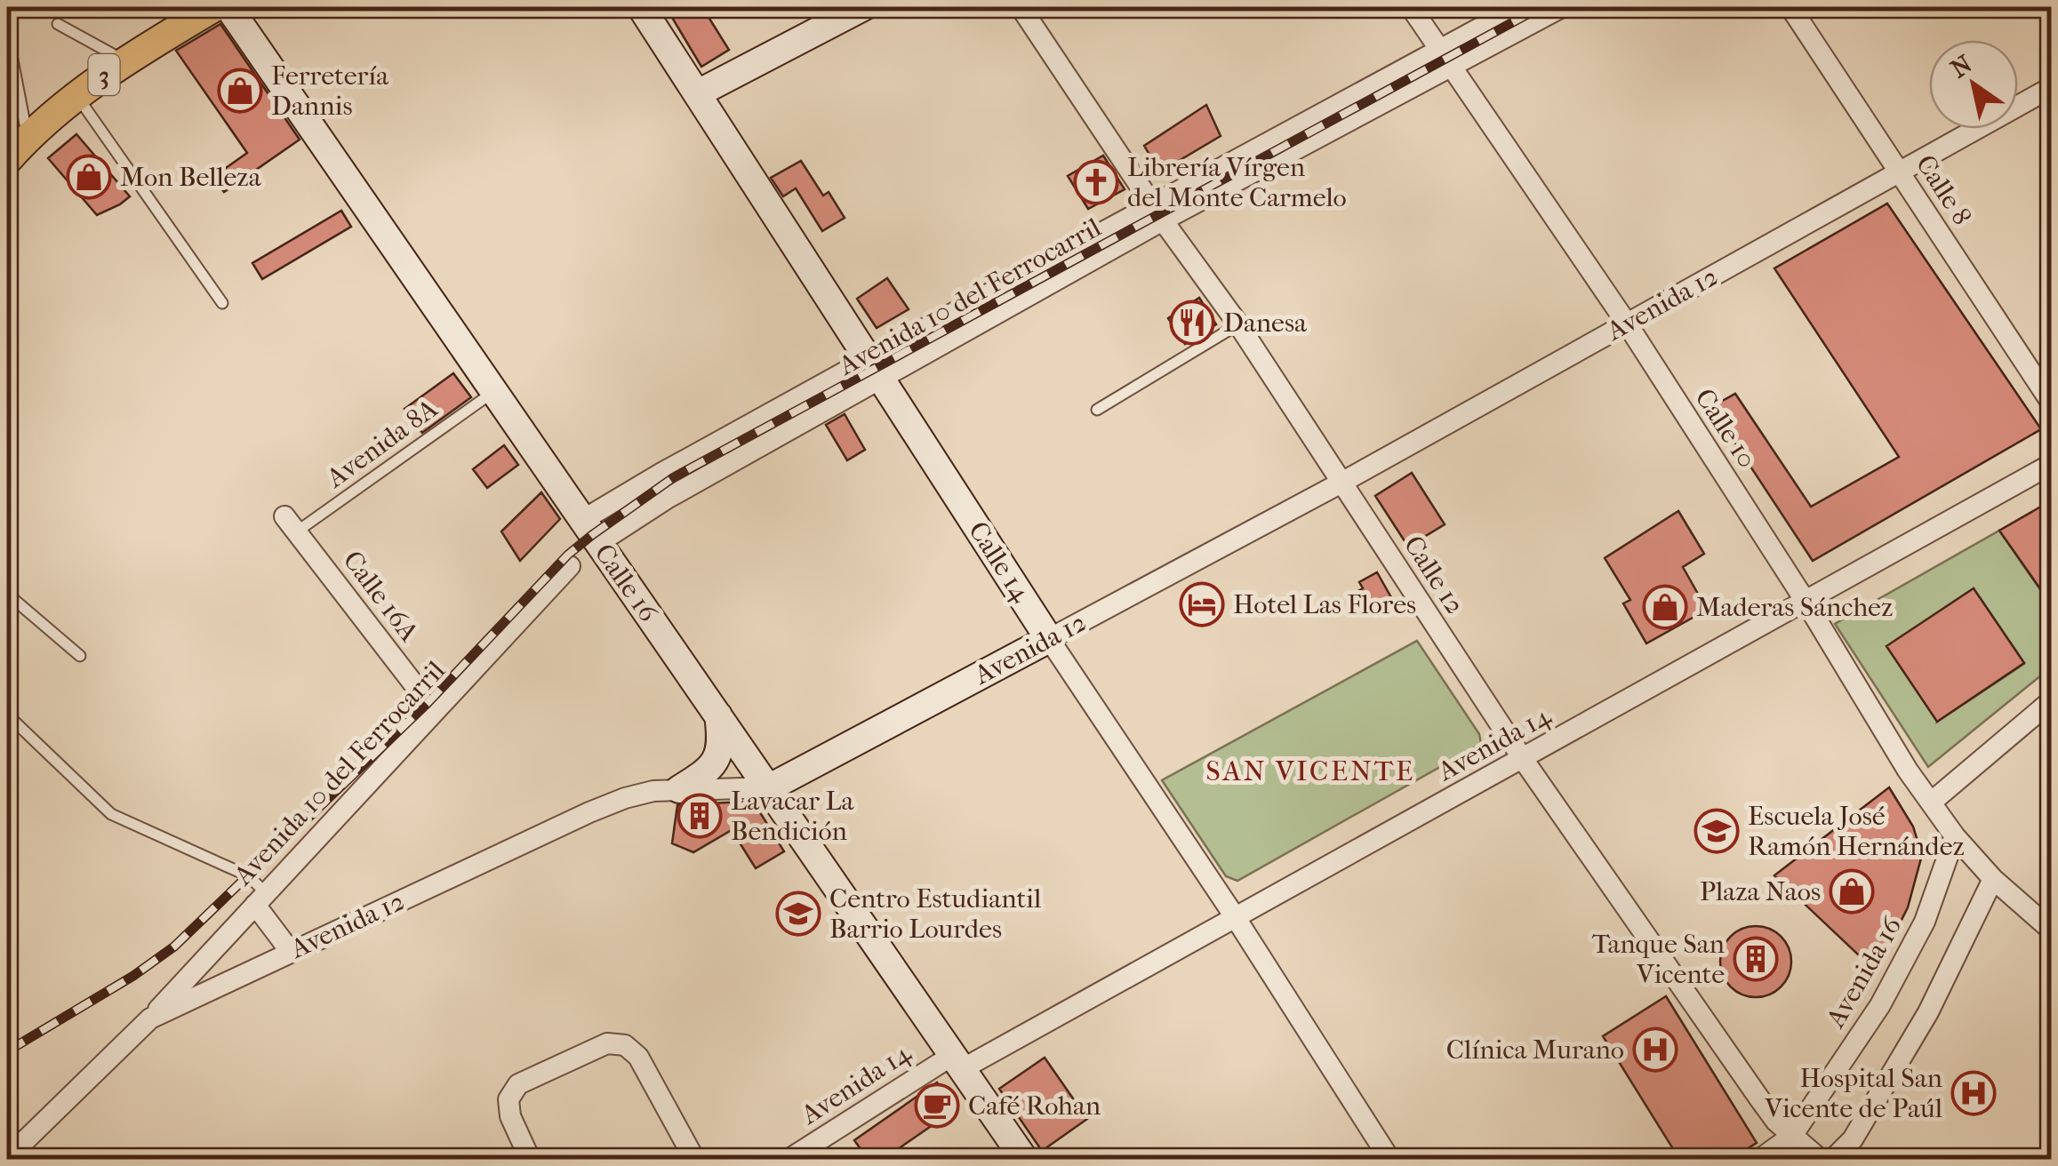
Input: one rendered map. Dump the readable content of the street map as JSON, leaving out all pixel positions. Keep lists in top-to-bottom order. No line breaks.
{"streets":{"main road":["3","Avenida 12","Calle 14","Calle 16"],"street":["Calle 8","Avenida 10 del Ferrocarril","Calle 10","Calle 12","Calle 16A","Avenida 14","Avenida 16"],"lane":["Avenida 8A"]},"crossings":[["Calle 8","Avenida 12"],["Avenida 10 del Ferrocarril","Avenida 12"],["Avenida 10 del Ferrocarril","Calle 10"],["Avenida 10 del Ferrocarril","Calle 14"],["Avenida 10 del Ferrocarril","Calle 12"],["Avenida 10 del Ferrocarril","Calle 16"],["Avenida 10 del Ferrocarril","Calle 16A"],["Avenida 12","Calle 10"],["Avenida 12","Calle 14"],["Avenida 12","Calle 12"],["Avenida 12","Calle 16"],["Calle 10","Avenida 14"],["Calle 10","Avenida 16"],["Avenida 8A","Calle 16"],["Avenida 8A","Calle 16A"],["Calle 14","Avenida 14"],["Calle 12","Avenida 14"],["Calle 12","Avenida 16"],["Calle 16","Avenida 14"]],"districts":["SAN VICENTE"],"places":{"shop":["Ferretería Dannis","Mon Belleza","Maderas Sánchez","Plaza Naos"],"church":["Librería Vírgen del Monte Carmelo"],"restaurant":["Danesa"],"hotel":["Hotel Las Flores"],"building":["Lavacar La Bendición","Tanque San Vicente"],"school or university":["Escuela José Ramón Hernández","Centro Estudiantil Barrio Lourdes"],"hospital":["Clínica Murano","Hospital San Vicente de Paúl"],"cafe":["Café Rohan"]},"north":"top left"}
